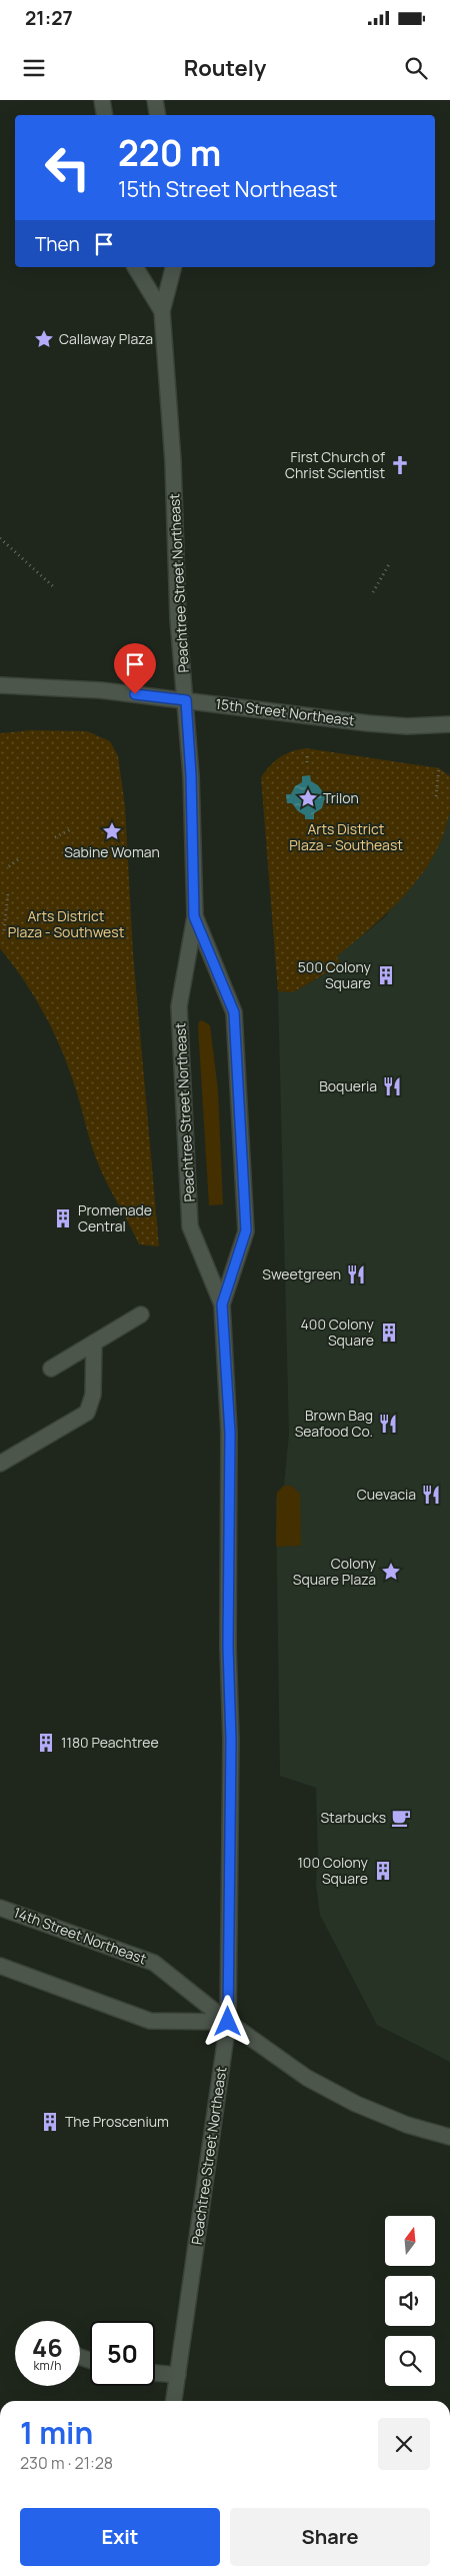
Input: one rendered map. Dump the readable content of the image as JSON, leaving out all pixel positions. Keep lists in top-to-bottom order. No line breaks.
{"streets":{"main road":["Peachtree Street Northeast","15th Street Northeast","14th Street Northeast"]},"crossings":[["Peachtree Street Northeast","15th Street Northeast"],["Peachtree Street Northeast","14th Street Northeast"]],"parks":["Arts District Plaza - Southeast","Arts District Plaza - Southwest"],"places":{"place":["Callaway Plaza","Trilon","Sabine Woman","Colony Square Plaza"],"church":["First Church of Christ Scientist"],"building":["500 Colony Square","Promenade Central","400 Colony Square","1180 Peachtree","100 Colony Square","The Proscenium"],"restaurant":["Boqueria","Sweetgreen","Brown Bag Seafood Co.","Cuevacia"],"cafe":["Starbucks"]},"north":"top","page":{"status":"21:27","header":"Routely","turn":["220 m","15th Street Northeast"],"then":"Then","speed":"46 km/h","limit":"50","heading":["1 min","230 m · 21:28"],"buttons":["Exit","Share"]}}
